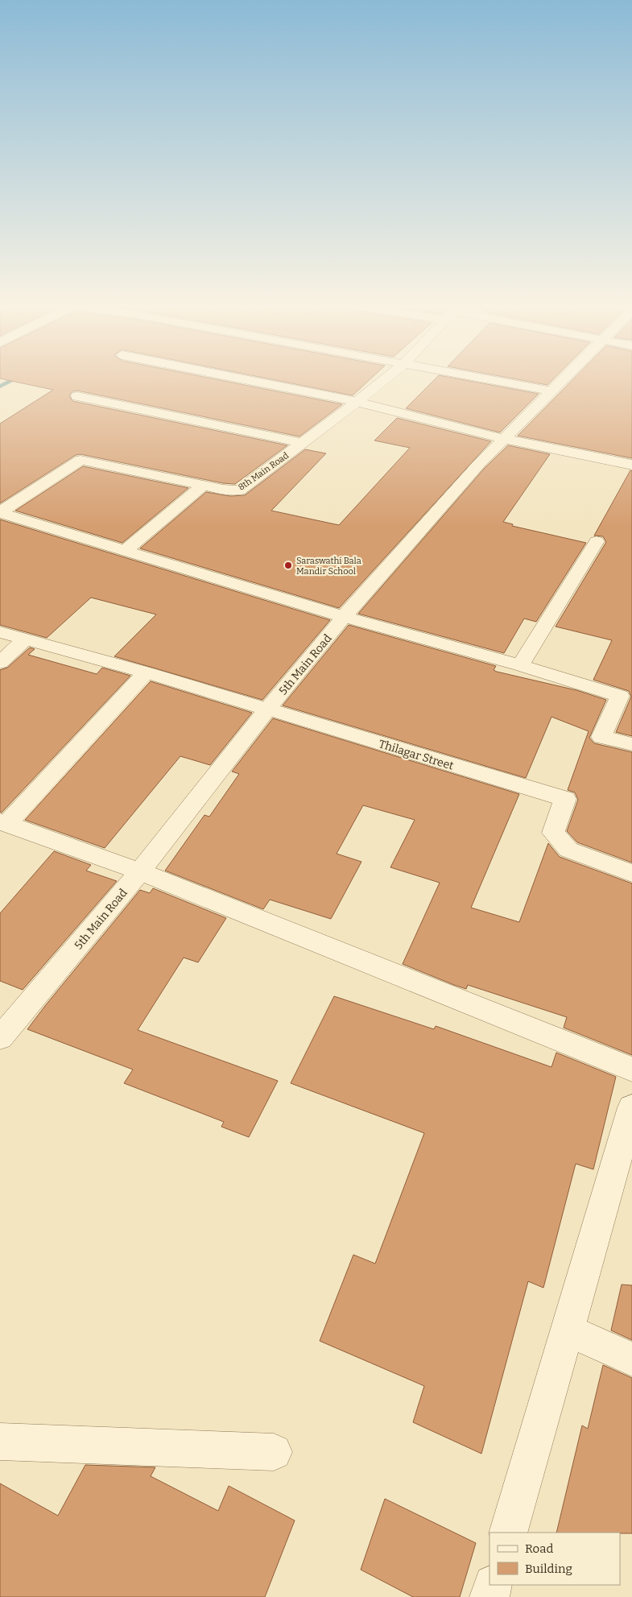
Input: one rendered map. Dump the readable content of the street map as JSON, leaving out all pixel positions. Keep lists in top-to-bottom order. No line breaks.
{"streets":{"street":["8th Main Road","5th Main Road","Thilagar Street"]},"crossings":[["5th Main Road","Thilagar Street"]],"places":["Saraswathi Bala Mandir School"],"legend":["Road","Building"]}
